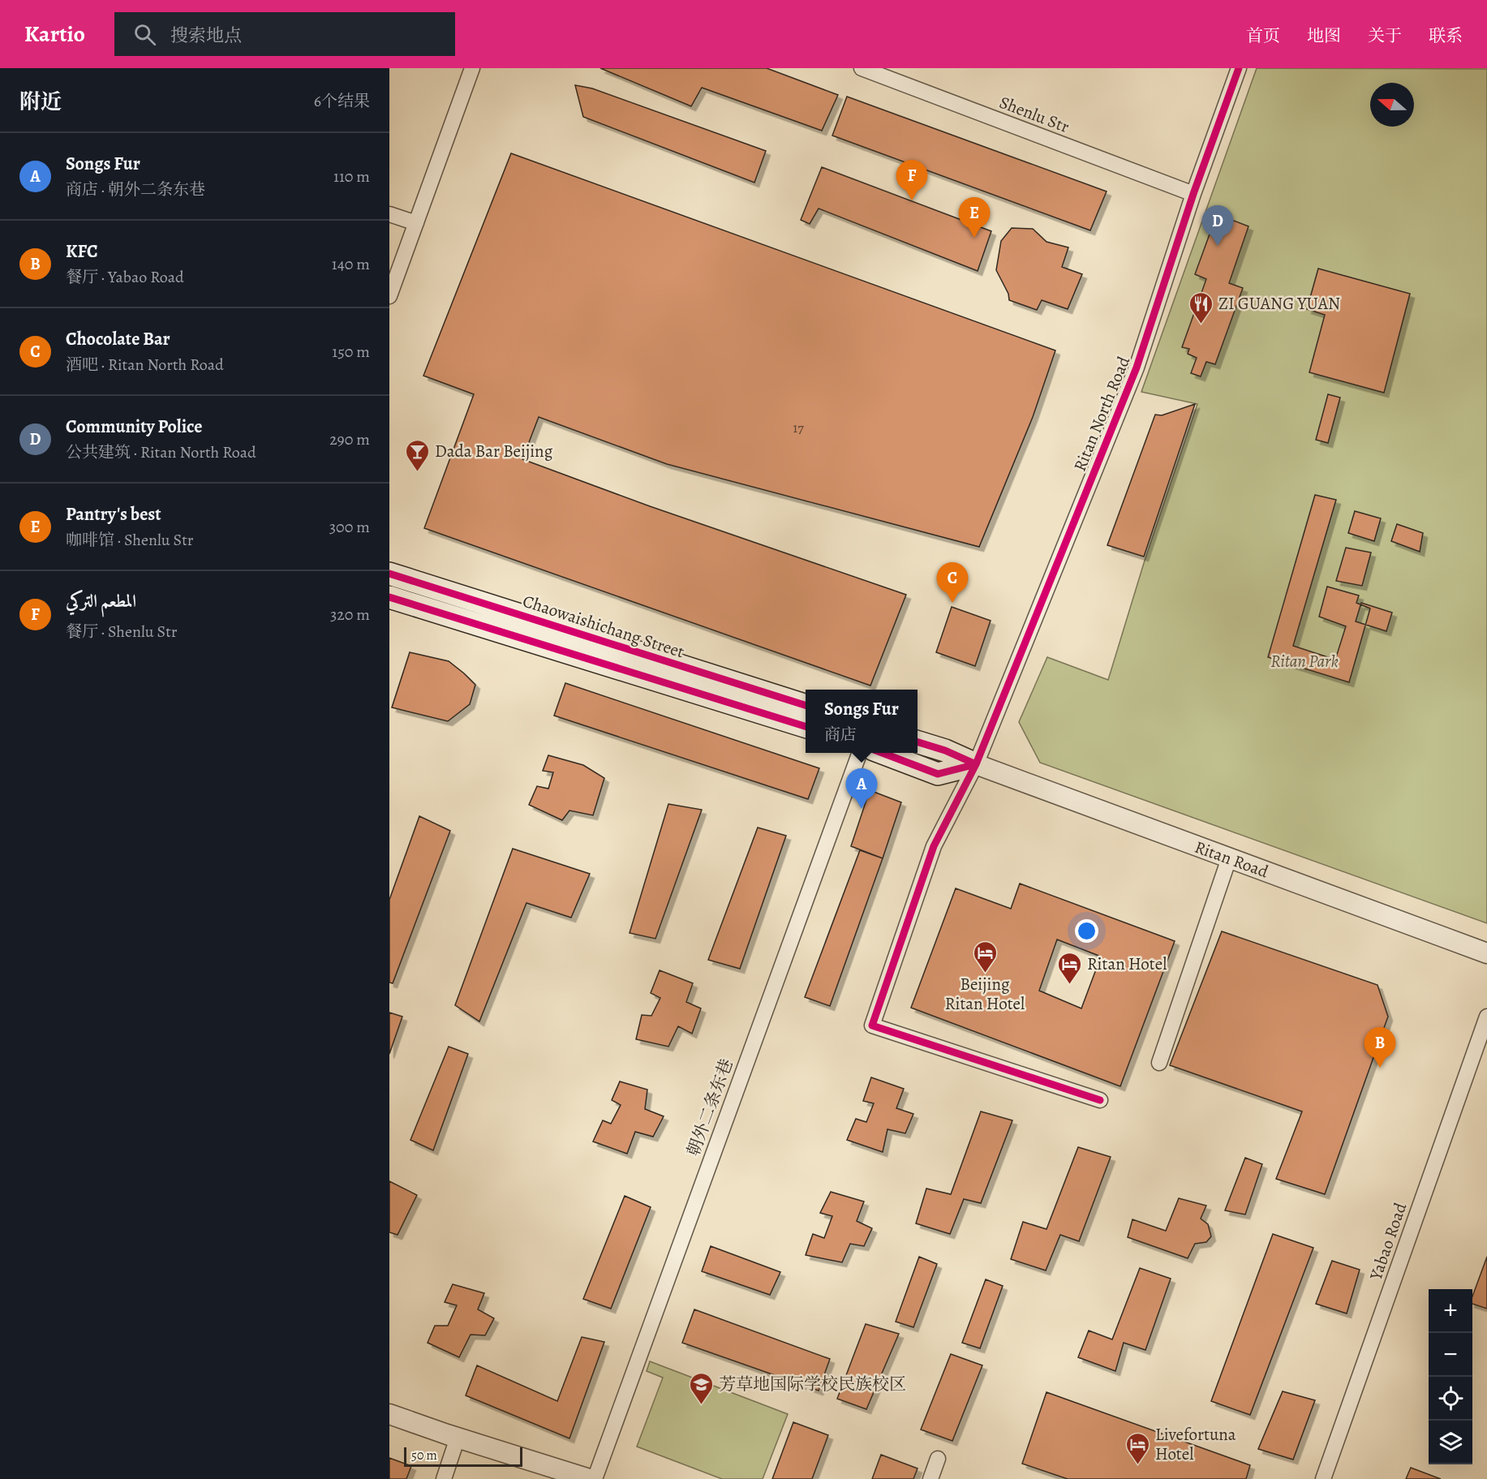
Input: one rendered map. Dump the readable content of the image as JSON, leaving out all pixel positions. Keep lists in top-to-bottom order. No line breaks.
{"streets":{"main road":["Chaowaishichang Street"],"street":["Shenlu Str","Ritan North Road","Ritan Road","朝外二条东巷","Yabao Road"]},"crossings":[["Shenlu Str","Ritan North Road"],["Ritan North Road","Ritan Road"]],"parks":["Ritan Park"],"places":{"restaurant":["ZI GUANG YUAN"],"bar":["Dada Bar Beijing"],"hotel":["Beijing Ritan Hotel","Ritan Hotel","Livefortuna Hotel"],"school or university":["芳草地国际学校民族校区"]},"house_numbers":["17"],"scale_bar":"50 m","north":"left","page":{"header":"Kartio","search":"搜索地点","nav":["首页","地图","关于","联系"],"heading":["附近","6个结果"],"list":[{"mark":"A","name":"Songs Fur","note":"商店 · 朝外二条东巷","value":"110 m"},{"mark":"B","name":"KFC","note":"餐厅 · Yabao Road","value":"140 m"},{"mark":"C","name":"Chocolate Bar","note":"酒吧 · Ritan North Road","value":"150 m"},{"mark":"D","name":"Community Police","note":"公共建筑 · Ritan North Road","value":"290 m"},{"mark":"E","name":"Pantry's best","note":"咖啡馆 · Shenlu Str","value":"300 m"},{"mark":"F","name":"المطعم التركي","note":"餐厅 · Shenlu Str","value":"320 m"}],"pins":["F","E","D","C","A","B"],"popup":["Songs Fur","商店"],"map_buttons":["+","−"],"scale":"50 m"}}
